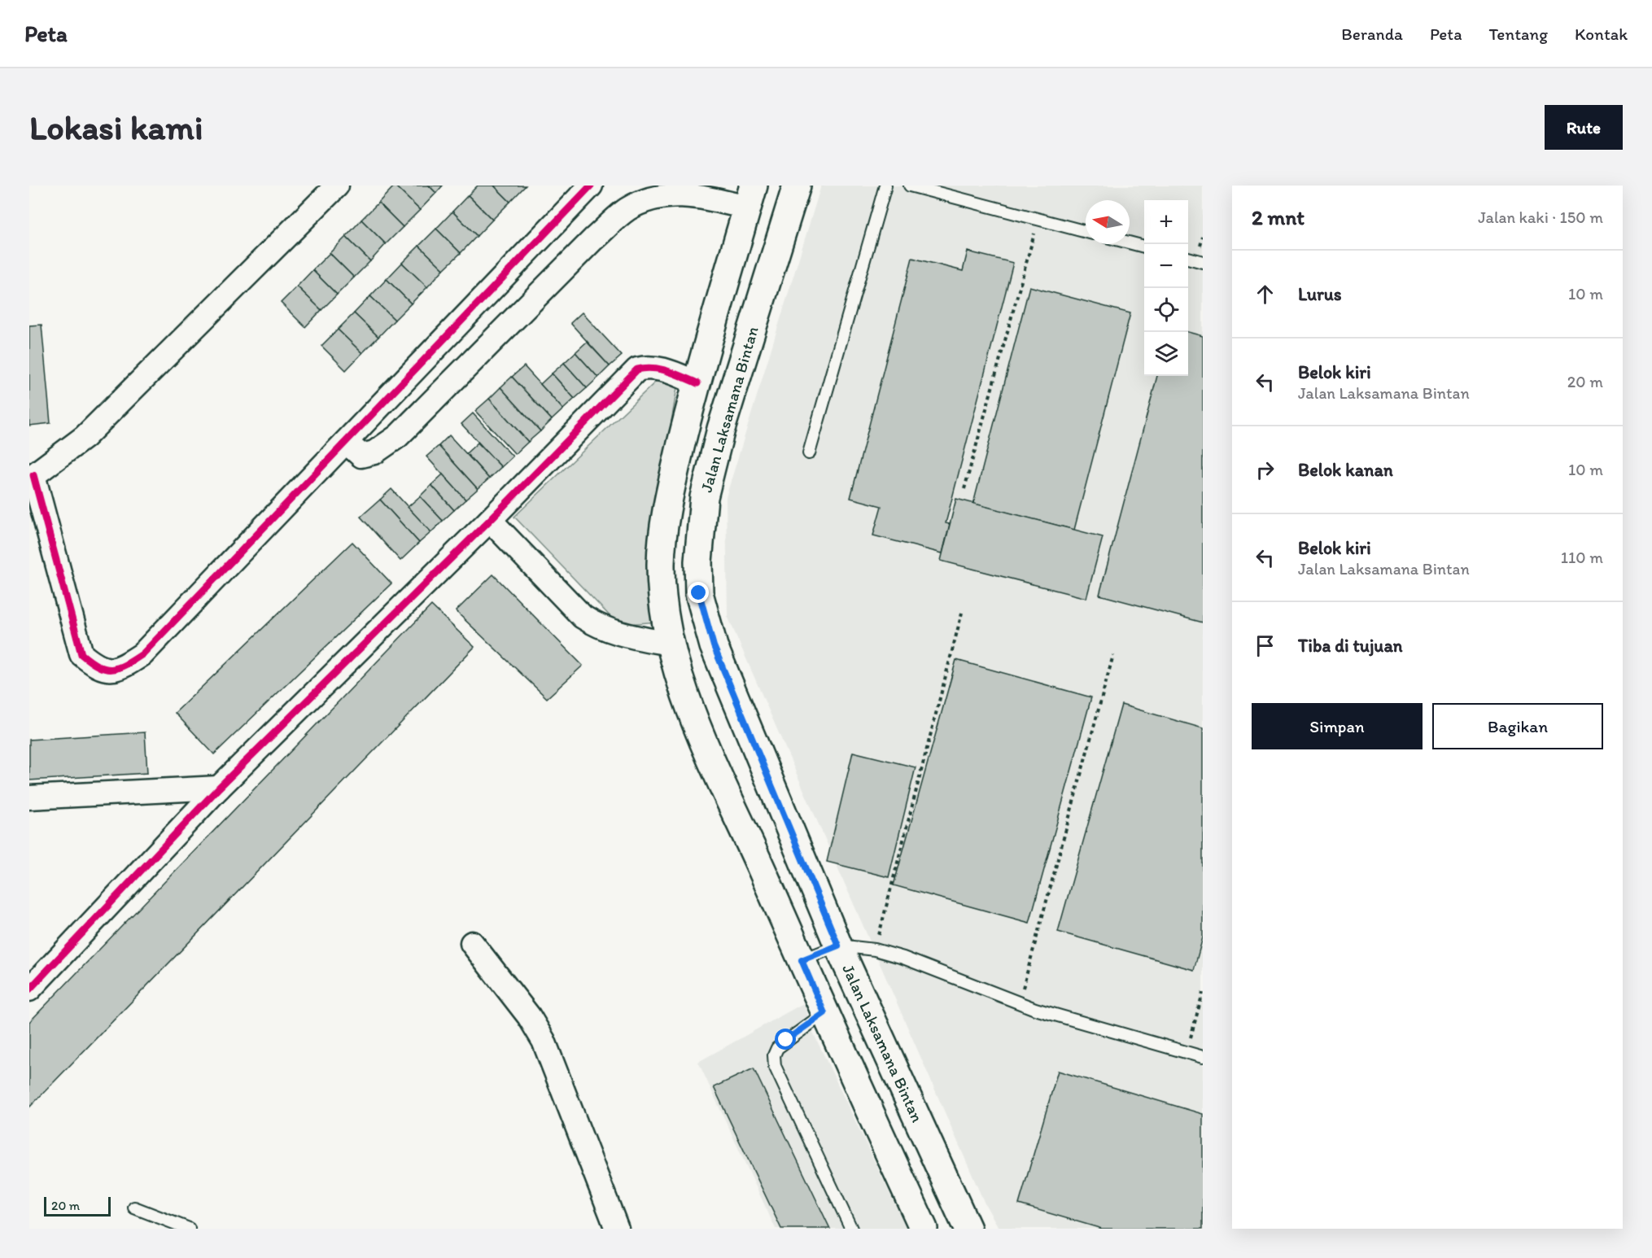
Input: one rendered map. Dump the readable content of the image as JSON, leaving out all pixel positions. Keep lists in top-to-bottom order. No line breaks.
{"streets":{"main road":["Jalan Laksamana Bintan"]},"scale_bar":"20 m","north":"left","page":{"header":"Peta","nav":["Beranda","Peta","Tentang","Kontak"],"buttons":["Rute",["Simpan","Bagikan"]],"title":"Lokasi kami","heading":["2 mnt","Jalan kaki · 150 m"],"map_buttons":["+","−"],"list":[["Lurus","10 m"],["Belok kiri","Jalan Laksamana Bintan","20 m"],["Belok kanan","10 m"],["Belok kiri","Jalan Laksamana Bintan","110 m"],"Tiba di tujuan"],"scale":"20 m"}}
